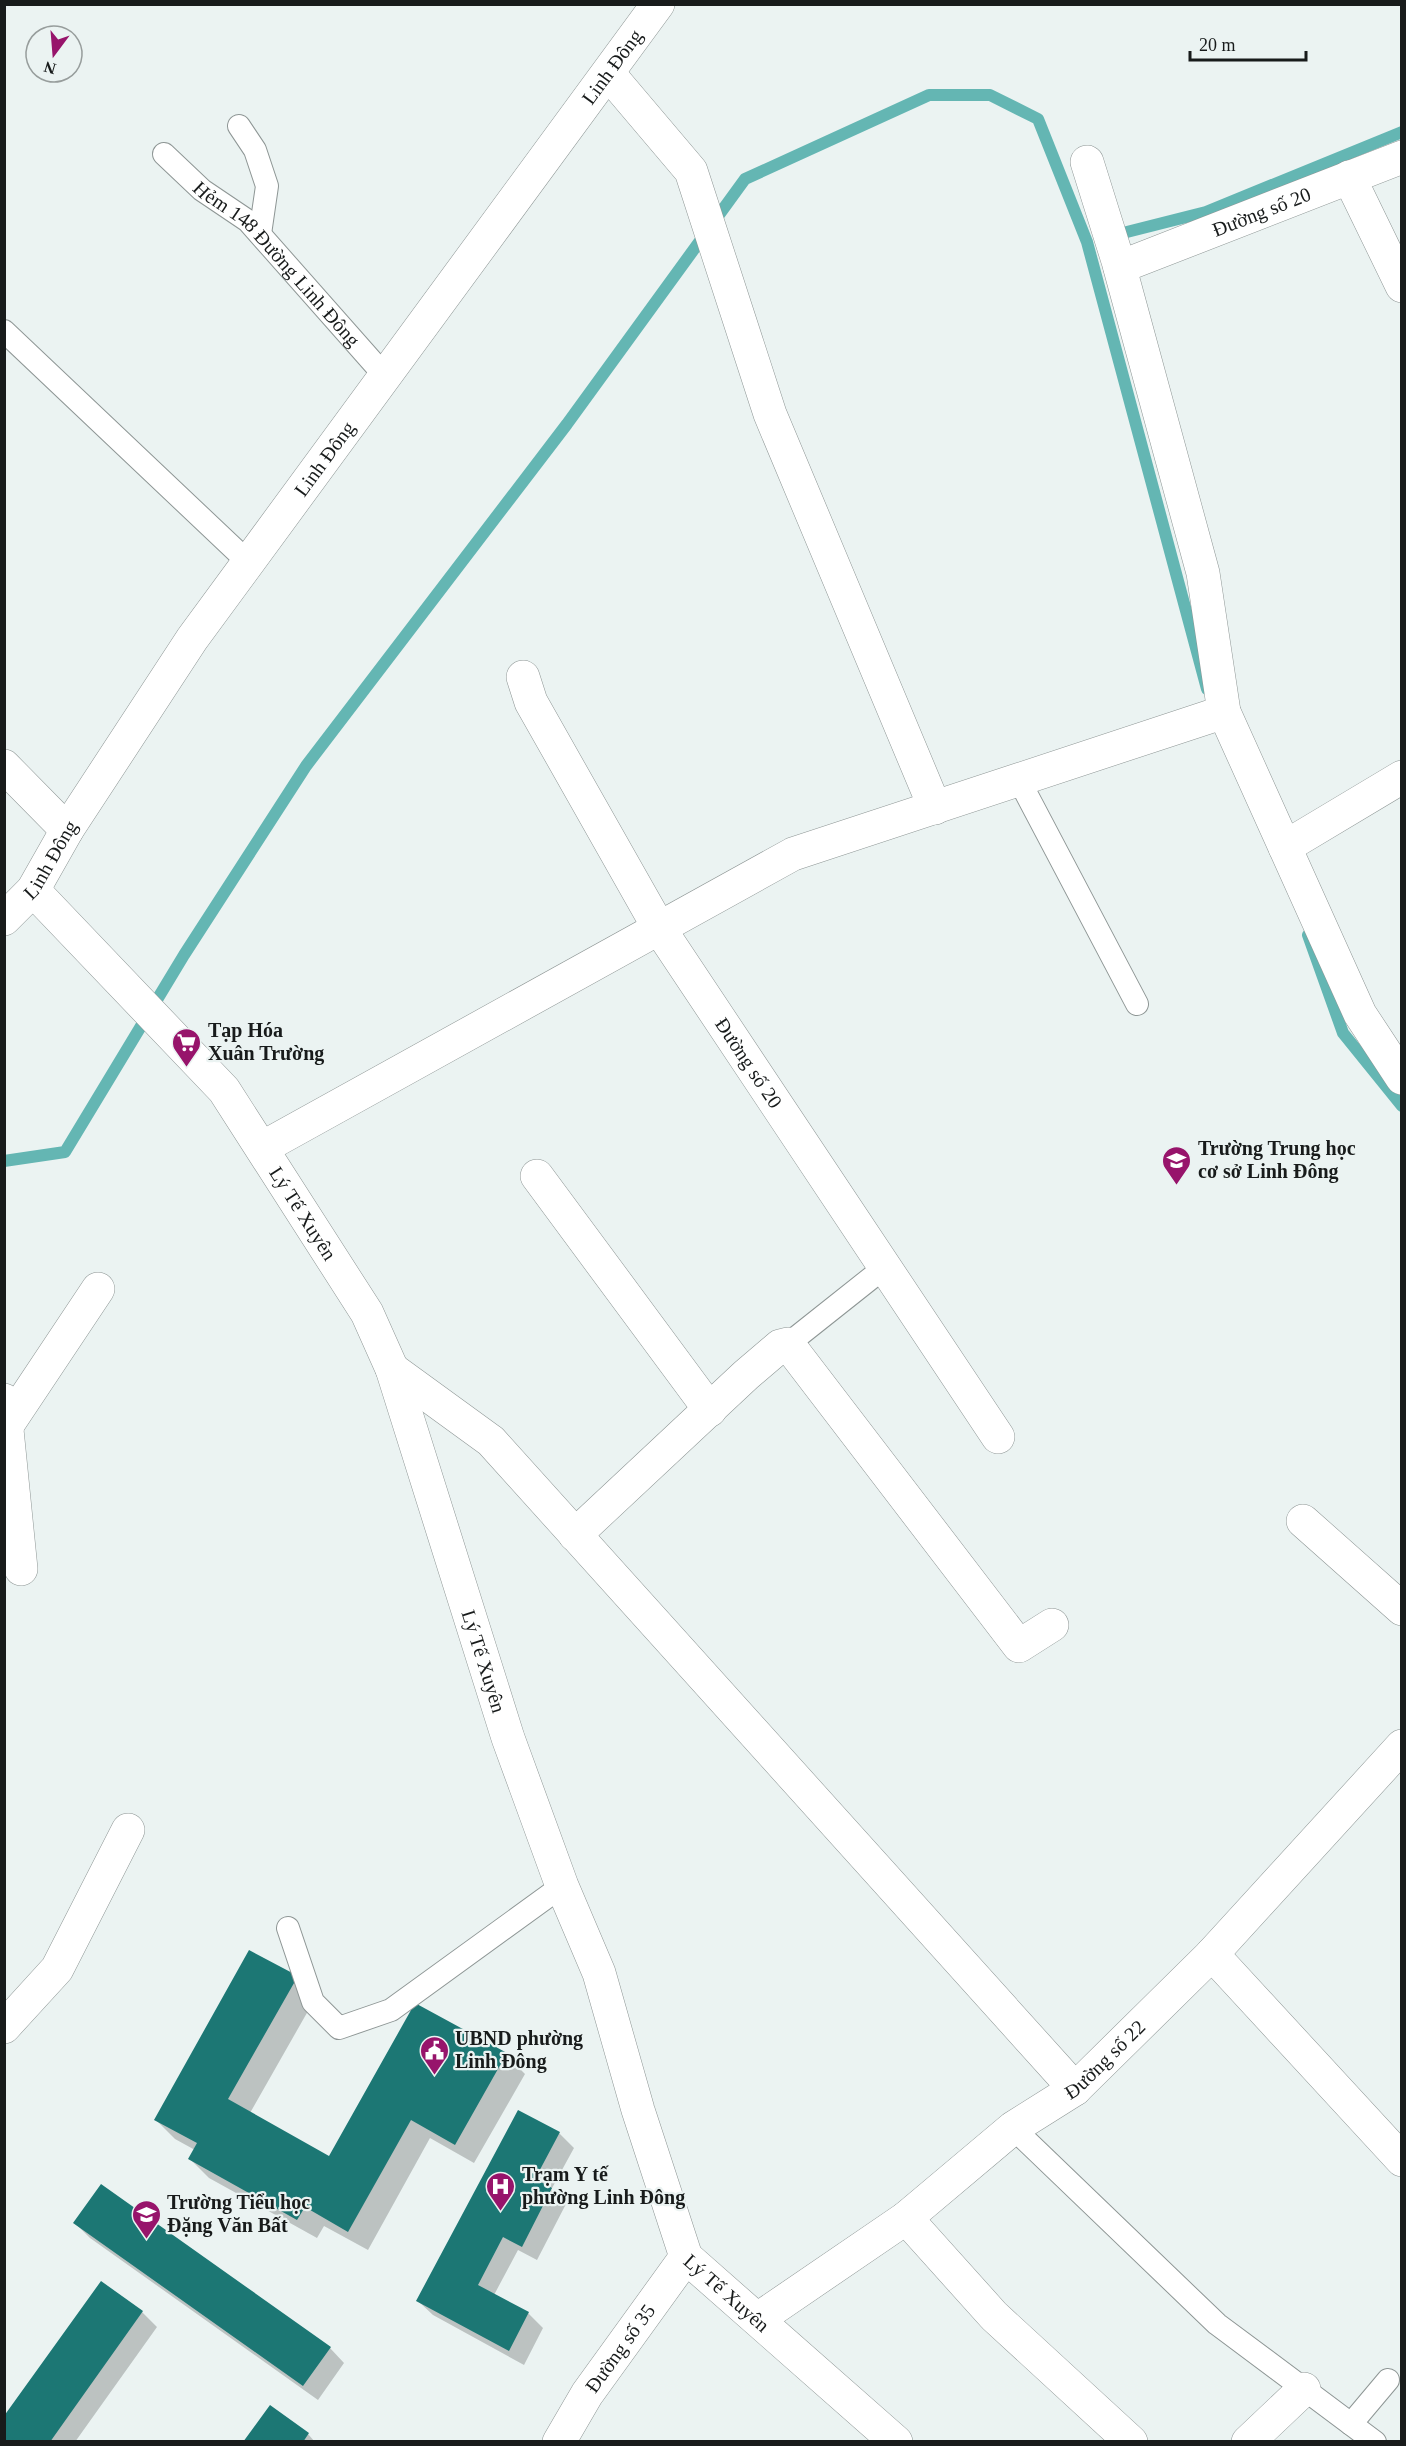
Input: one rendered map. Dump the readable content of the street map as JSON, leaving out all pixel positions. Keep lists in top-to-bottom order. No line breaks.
{"streets":{"street":["Linh Đông","Đường số 20","Lý Tế Xuyên","Đường số 22","Đường số 35"],"lane":["Hẻm 148 Đường Linh Đông"]},"crossings":[["Linh Đông","Hẻm 148 Đường Linh Đông"],["Linh Đông","Lý Tế Xuyên"],["Lý Tế Xuyên","Đường số 22"],["Lý Tế Xuyên","Đường số 35"]],"places":{"supermarket":["Tạp Hóa Xuân Trường"],"school or university":["Trường Trung học cơ sở Linh Đông","Trường Tiểu học Đặng Văn Bất"],"public building":["UBND phường Linh Đông"],"hospital":["Trạm Y tế phường Linh Đông"]},"scale_bar":"20 m","north":"bottom"}
